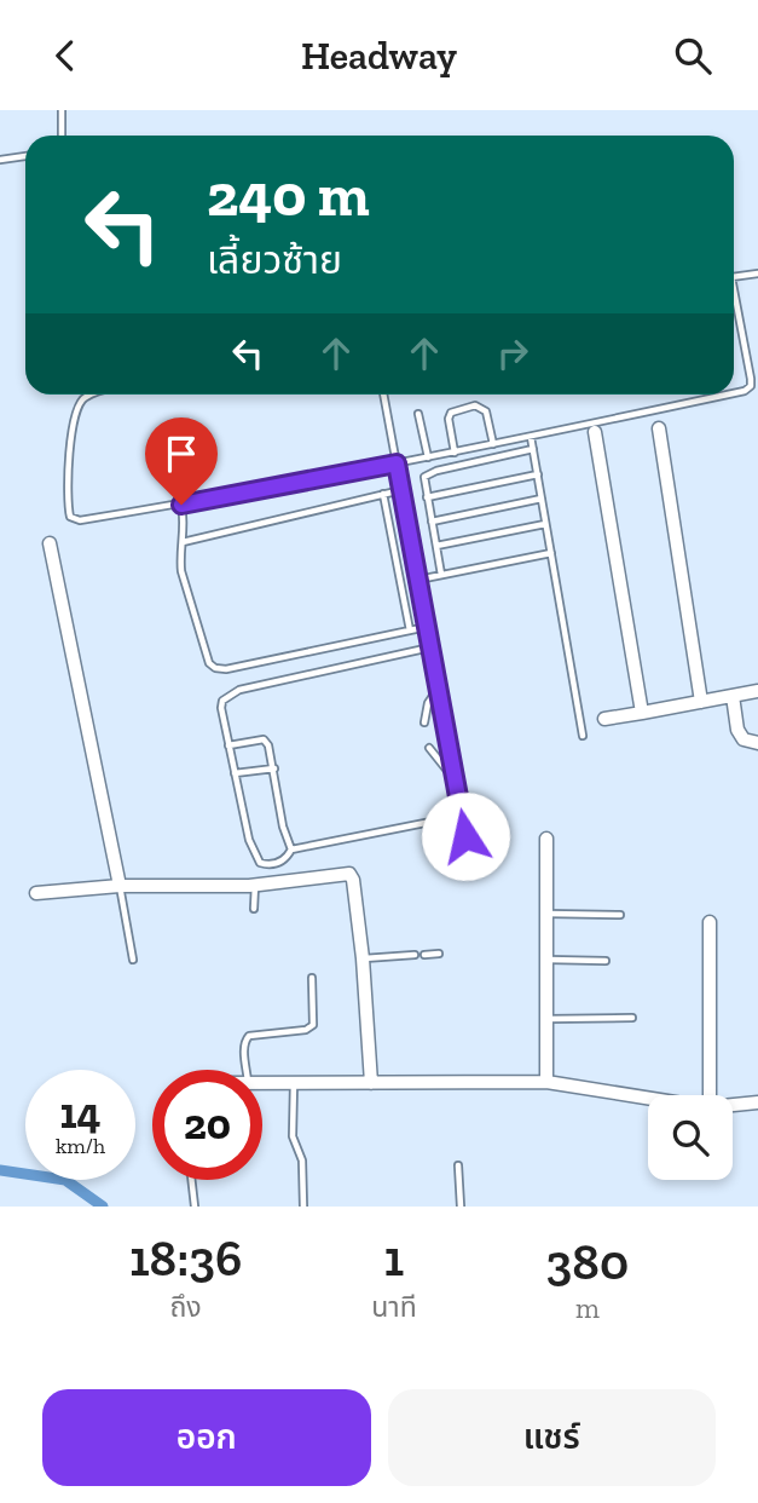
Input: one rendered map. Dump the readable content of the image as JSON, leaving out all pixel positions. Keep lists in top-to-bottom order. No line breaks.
{"page":{"header":"Headway","turn":["240 m","เลี้ยวซ้าย"],"speed":"14 km/h","limit":"20","eta":["18:36","ถึง","1","นาที","380","m"],"buttons":["ออก","แชร์"]}}
